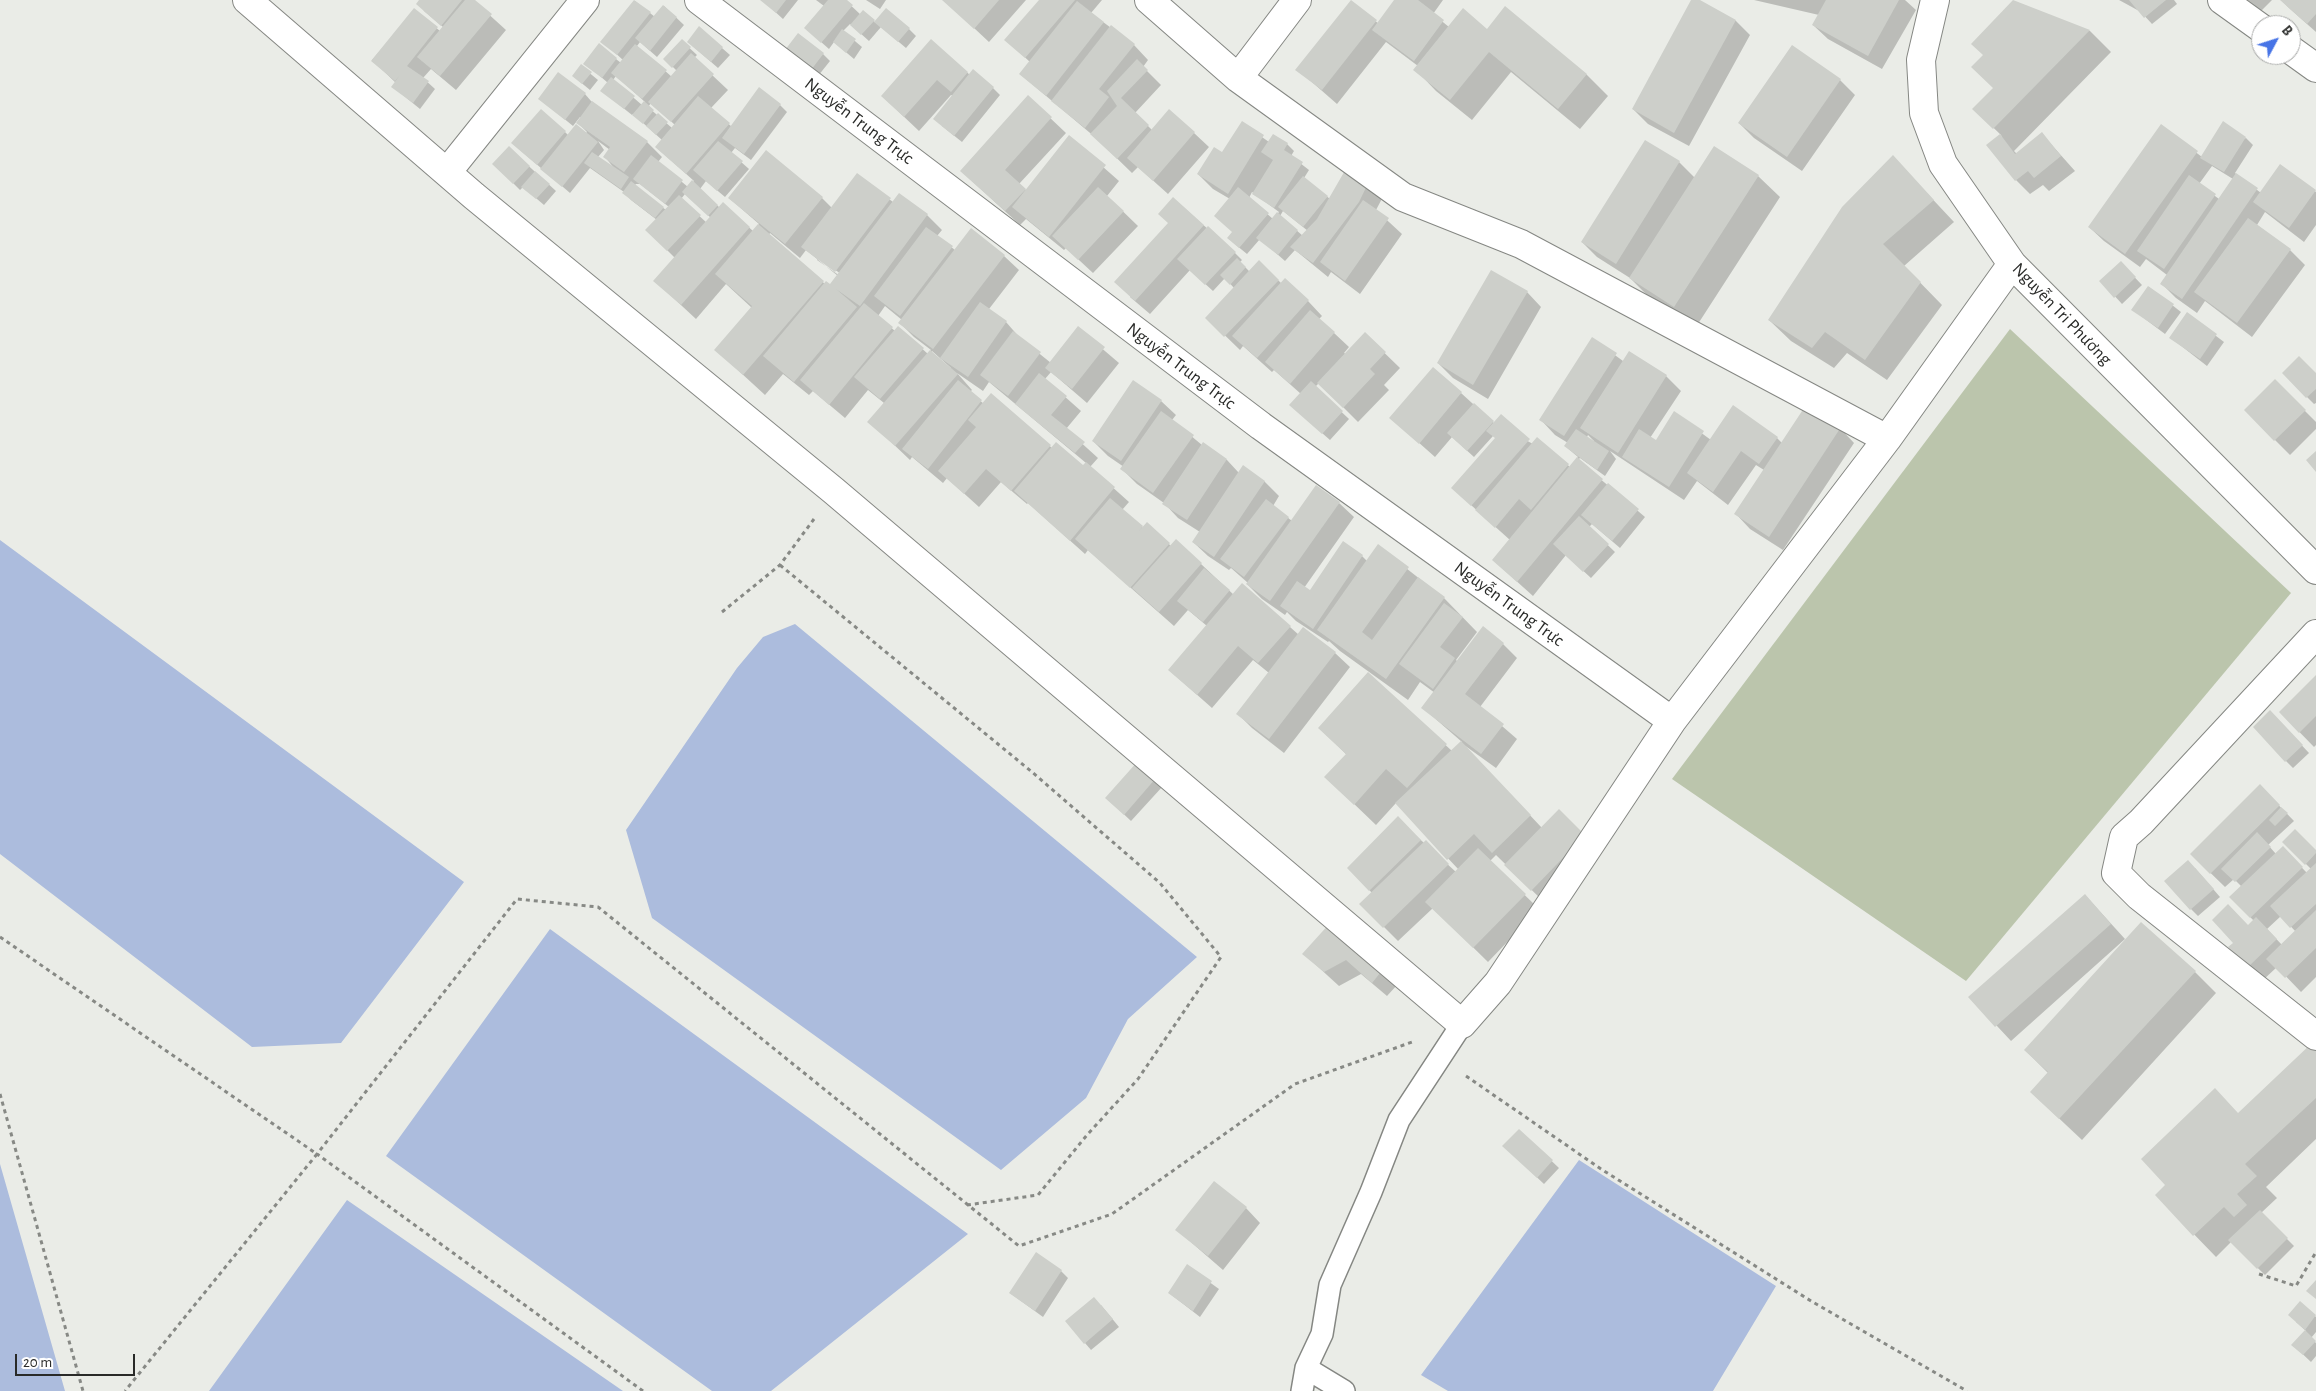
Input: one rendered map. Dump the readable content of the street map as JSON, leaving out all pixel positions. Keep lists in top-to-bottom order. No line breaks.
{"streets":{"street":["Nguyễn Trung Trực","Nguyễn Tri Phương"]},"scale_bar":"20 m","north":"top right"}
